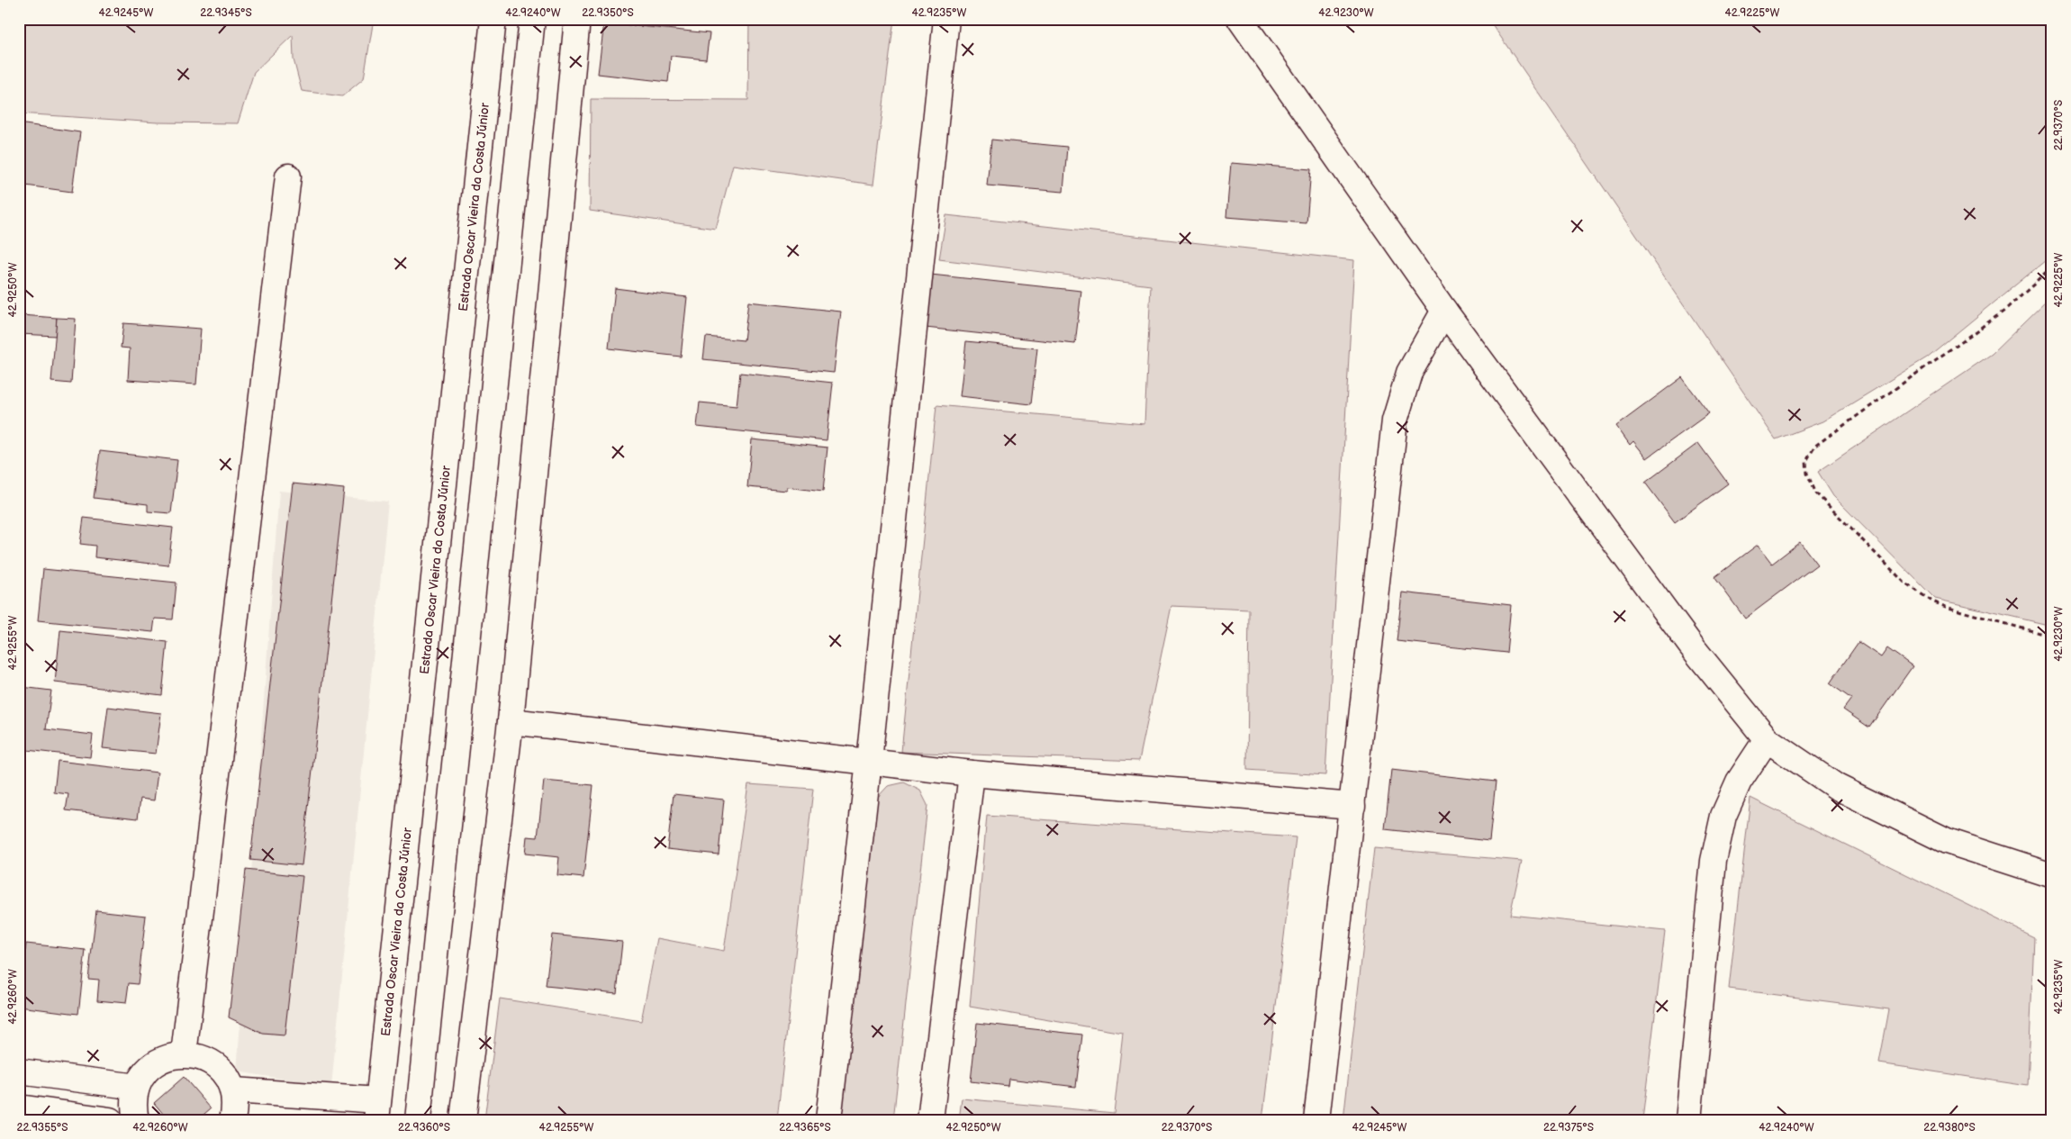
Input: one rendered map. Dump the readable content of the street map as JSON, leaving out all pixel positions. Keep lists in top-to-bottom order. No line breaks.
{"streets":{"street":["Estrada Oscar Vieira da Costa Júnior"]},"coordinates":["42.9245°W","22.9345°S","42.9240°W","22.9350°S","42.9235°W","42.9230°W","42.9225°W","22.9370°S","42.9250°W","42.9255°W","42.9260°W","22.9355°S","22.9360°S","22.9365°S","22.9375°S","22.9380°S"]}
